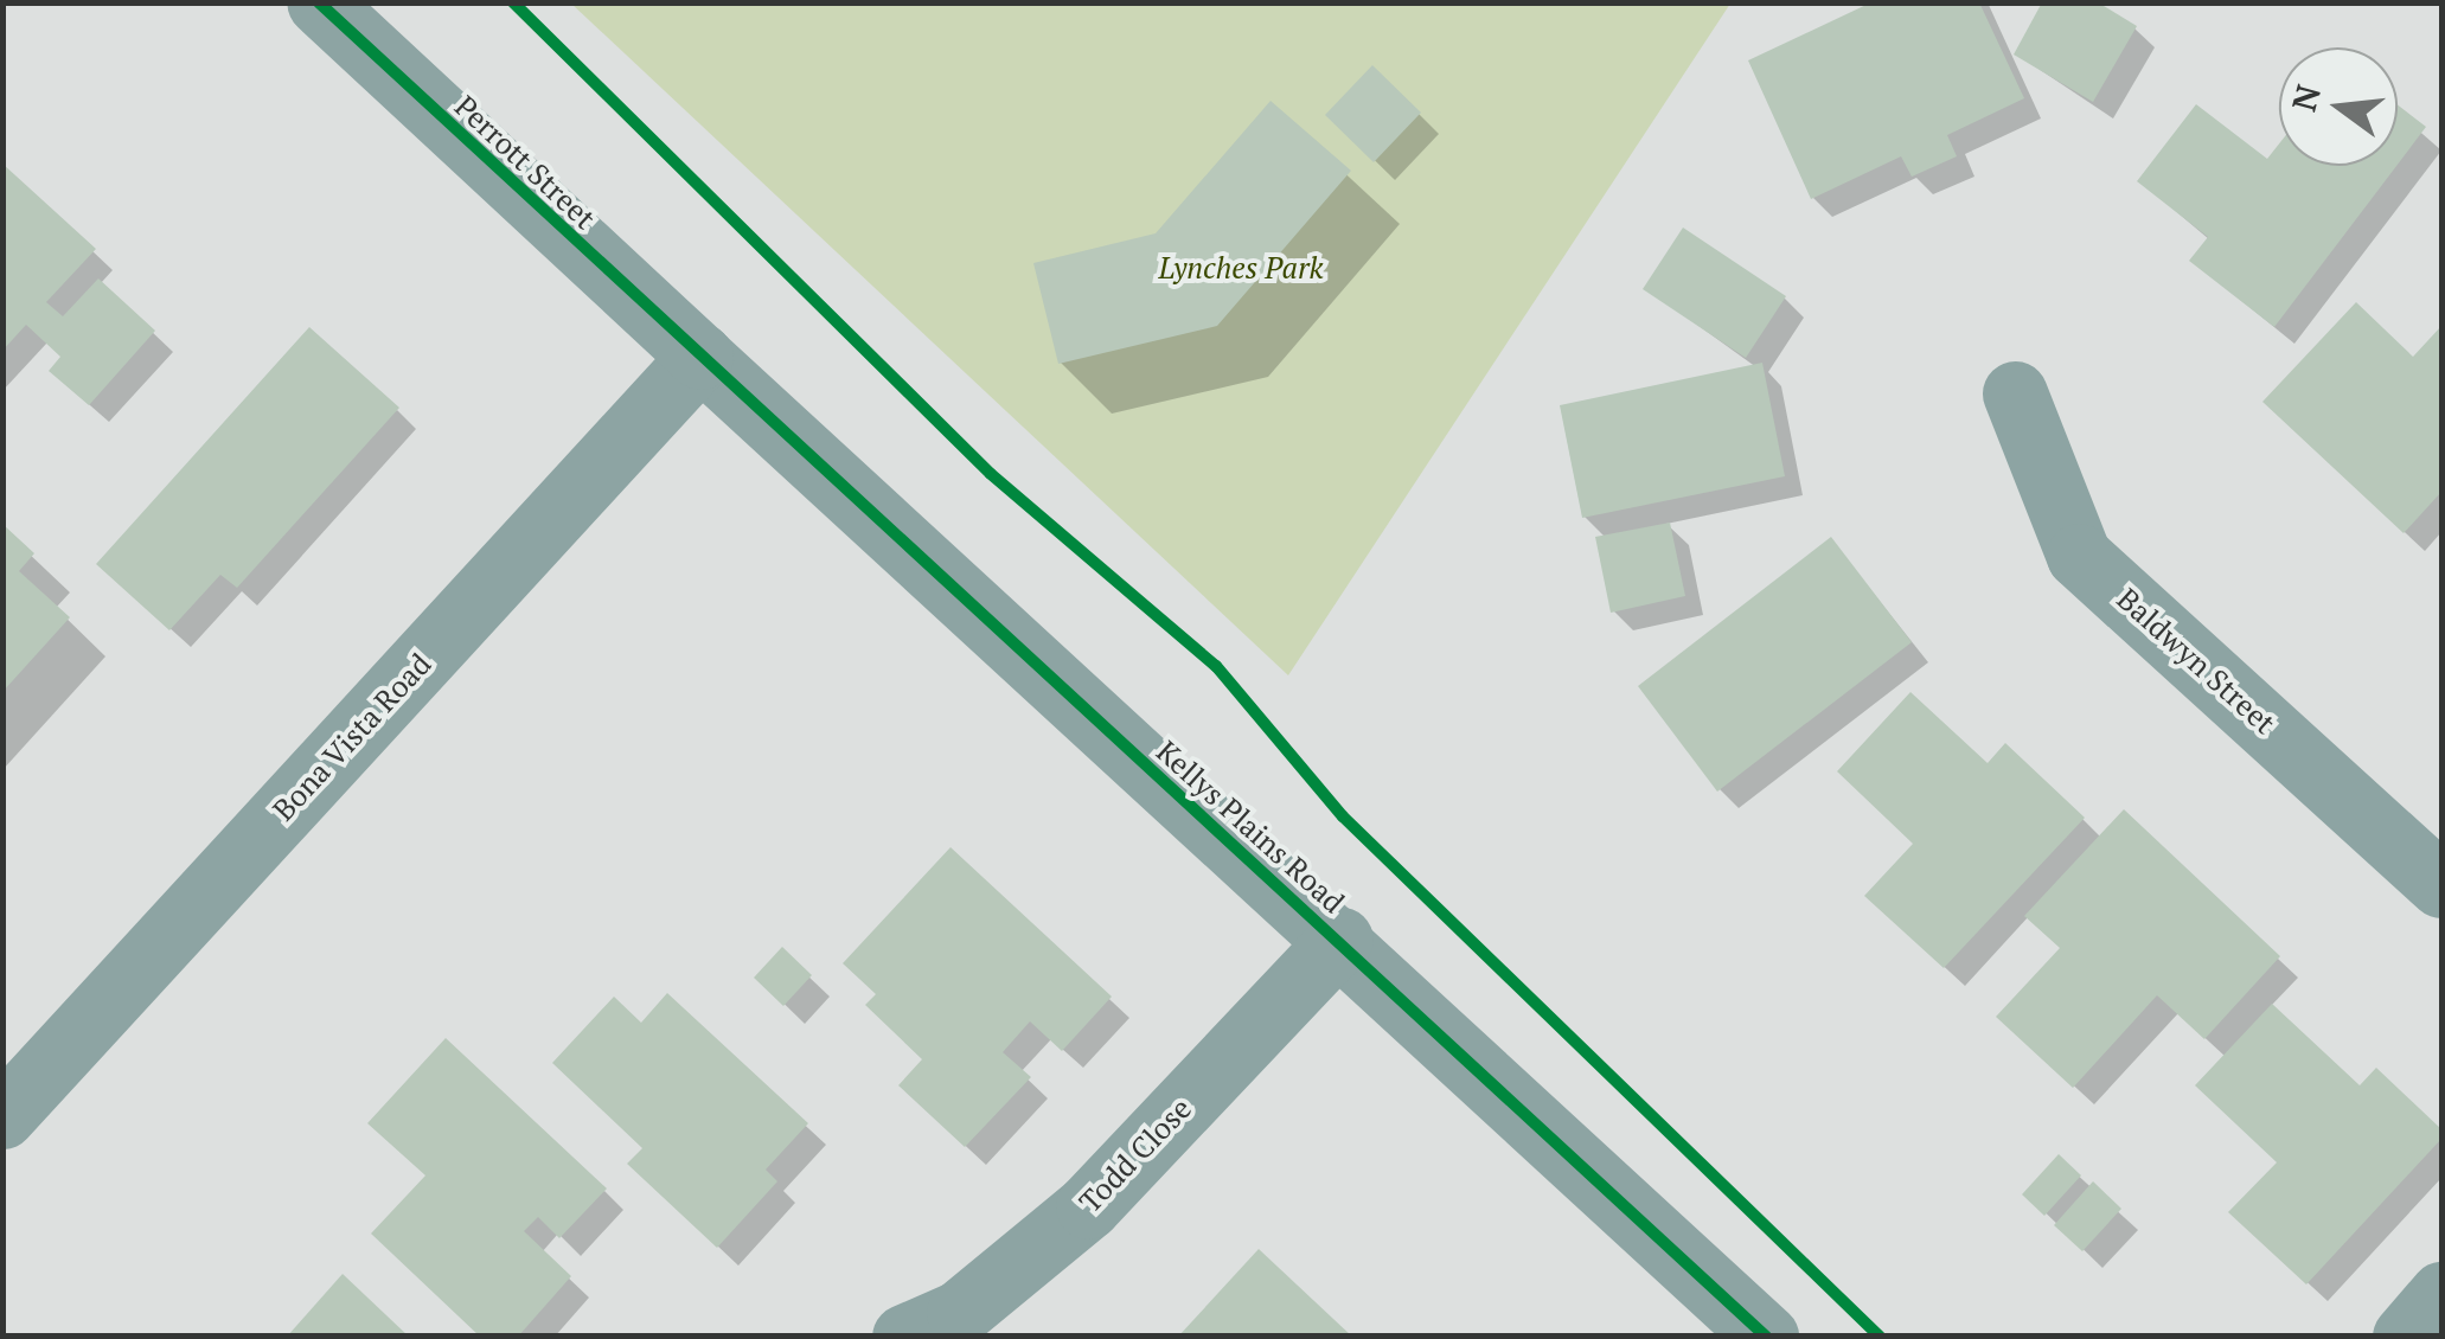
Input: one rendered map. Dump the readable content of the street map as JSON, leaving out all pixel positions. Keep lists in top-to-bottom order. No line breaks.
{"streets":{"street":["Perrott Street","Baldwyn Street","Bona Vista Road","Kellys Plains Road","Todd Close"]},"crossings":[["Perrott Street","Bona Vista Road"],["Perrott Street","Kellys Plains Road"],["Bona Vista Road","Kellys Plains Road"],["Kellys Plains Road","Todd Close"]],"parks":["Lynches Park"],"north":"left"}
